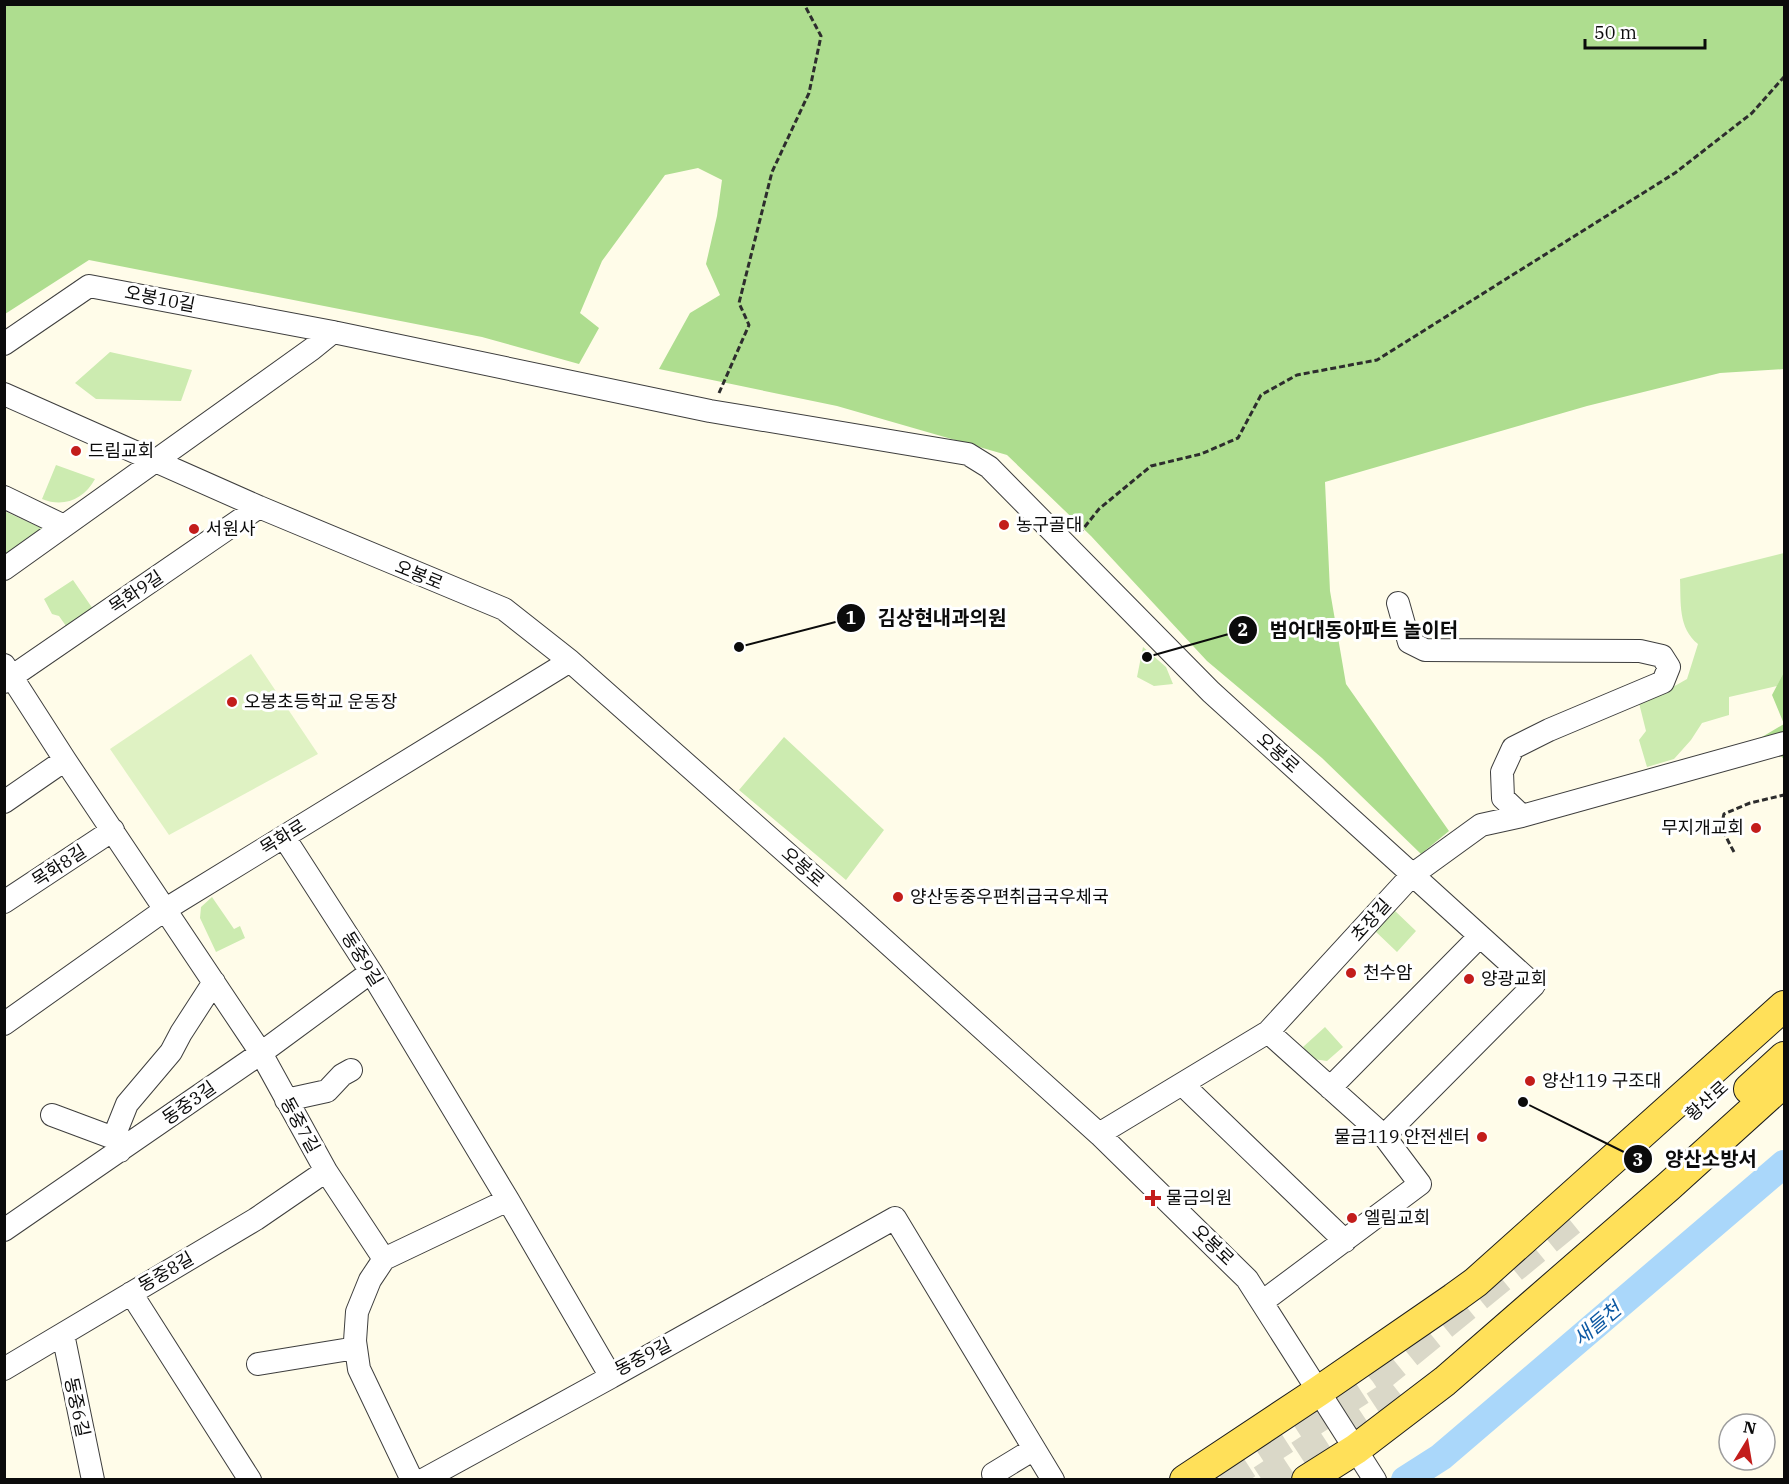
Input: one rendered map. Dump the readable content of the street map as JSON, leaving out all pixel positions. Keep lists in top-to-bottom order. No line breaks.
{"streets":{"main road":["황산로"],"street":["오봉10길","오봉로","목화9길","목화로","목화8길","초장길","동중9길","동중3길","동중7길","동중8길","동중6길"]},"crossings":[["오봉10길","오봉로"],["오봉로","목화9길"],["오봉로","목화로"],["오봉로","초장길"],["목화9길","목화로"],["목화9길","목화8길"],["목화9길","동중7길"],["목화로","동중9길"],["목화로","동중7길"],["동중9길","동중3길"],["동중3길","동중7길"],["동중7길","동중8길"],["동중8길","동중6길"]],"water":["새들천"],"places":{"other":["드림교회","농구골대","서원사","김상현내과의원","범어대동아파트 놀이터","오봉초등학교 운동장","무지개교회","양산동중우편취급국우체국","천수암","양광교회","양산119 구조대","양산소방서","물금119 안전센터","엘림교회"],"health":["물금의원"]},"scale_bar":"50 m","north":"top"}
